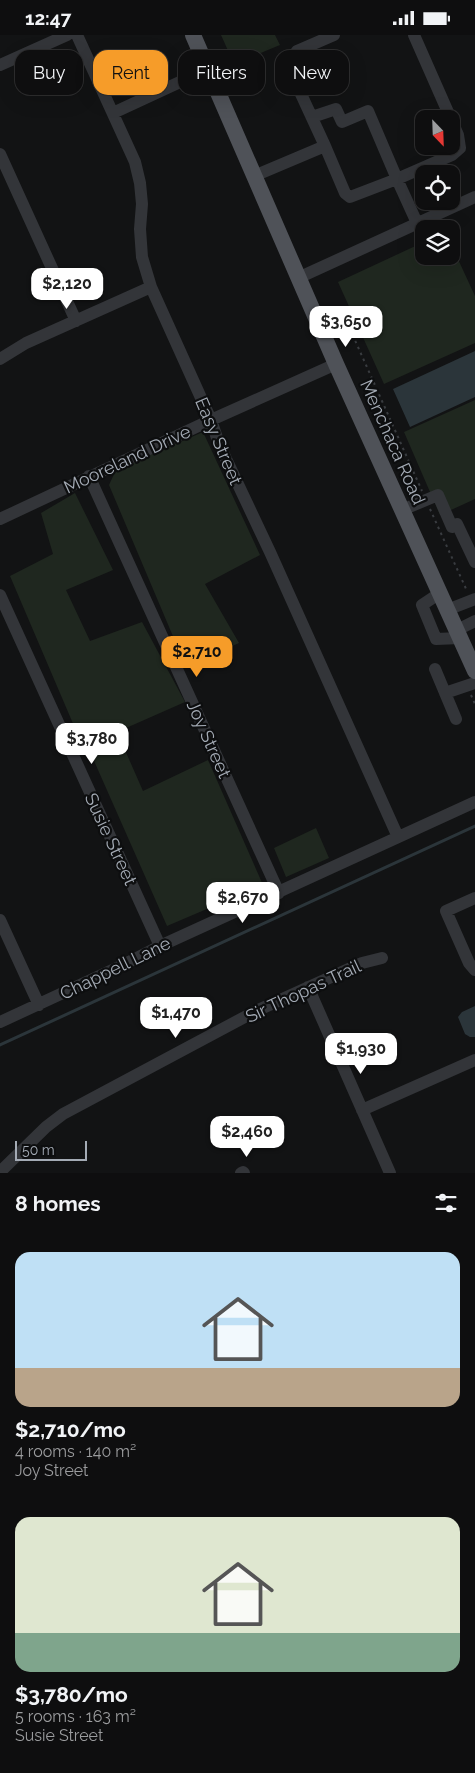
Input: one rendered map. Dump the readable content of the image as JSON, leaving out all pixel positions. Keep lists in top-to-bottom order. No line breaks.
{"streets":{"main road":["Menchaca Road"],"street":["Easy Street","Mooreland Drive","Joy Street","Susie Street","Chappell Lane","Sir Thopas Trail"]},"crossings":[["Easy Street","Mooreland Drive"],["Easy Street","Chappell Lane"],["Menchaca Road","Mooreland Drive"],["Mooreland Drive","Joy Street"],["Joy Street","Chappell Lane"],["Susie Street","Chappell Lane"]],"scale_bar":"50 m","north":"bottom right","page":{"status":"12:47","chip":["Buy","Rent","Filters","New"],"price":["$2,120","$3,650","$2,710","$3,780","$2,670","$1,470","$1,930","$2,460"],"scale":"50 m","heading":"8 homes","list":[{"name":"$2,710/mo","note":"4 rooms · 140 m² · Joy Street"},{"name":"$3,780/mo","note":"5 rooms · 163 m² · Susie Street"}]}}
